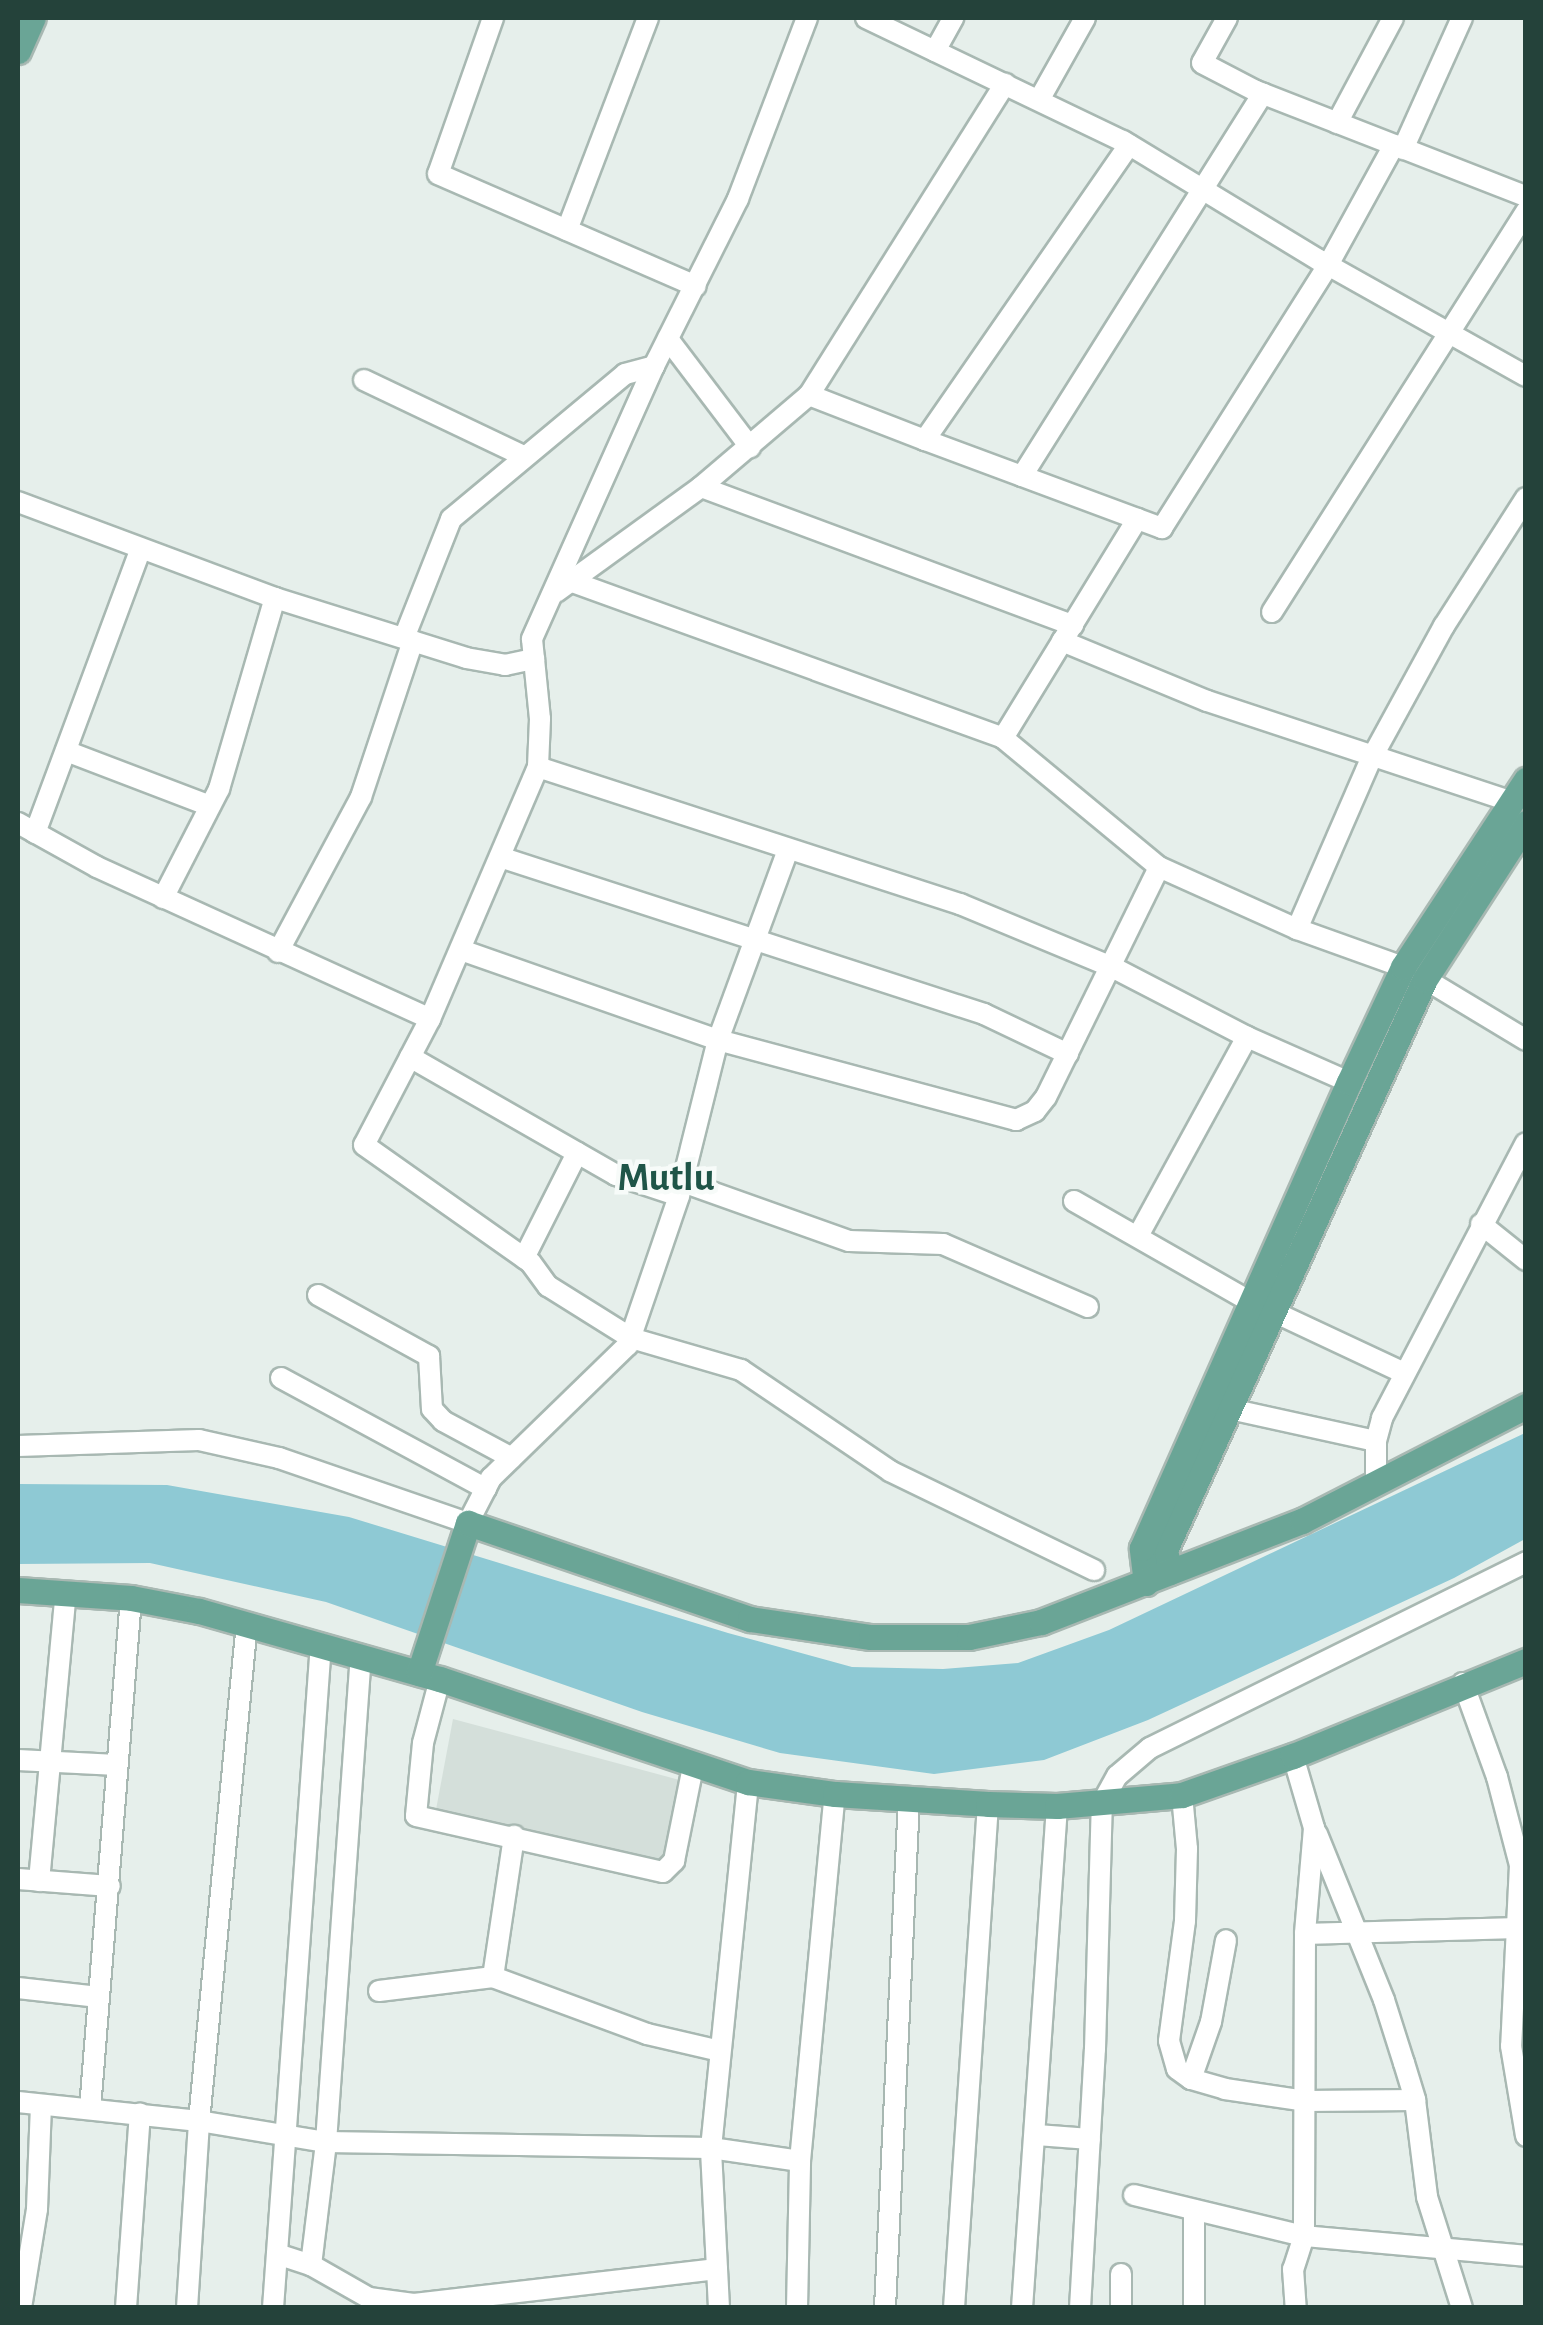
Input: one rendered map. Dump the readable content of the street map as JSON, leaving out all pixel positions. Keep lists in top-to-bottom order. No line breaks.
{"districts":["Mutlu"]}
